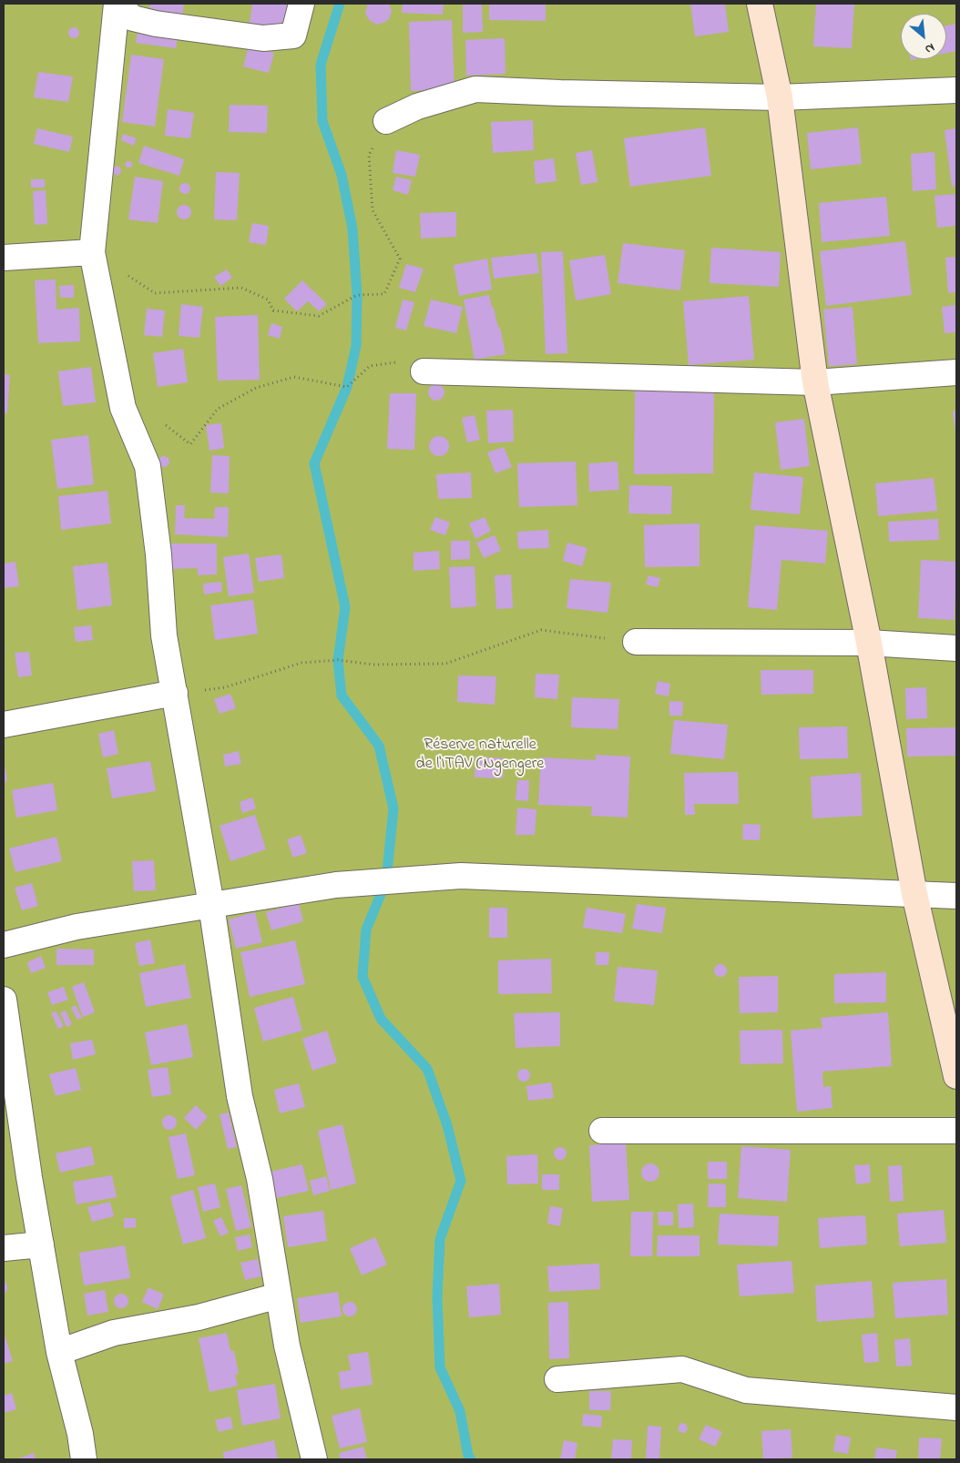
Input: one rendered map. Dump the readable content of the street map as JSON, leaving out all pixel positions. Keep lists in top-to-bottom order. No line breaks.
{"parks":["Réserve naturelle de l'ITAV (Ngengere"],"north":"bottom right"}
